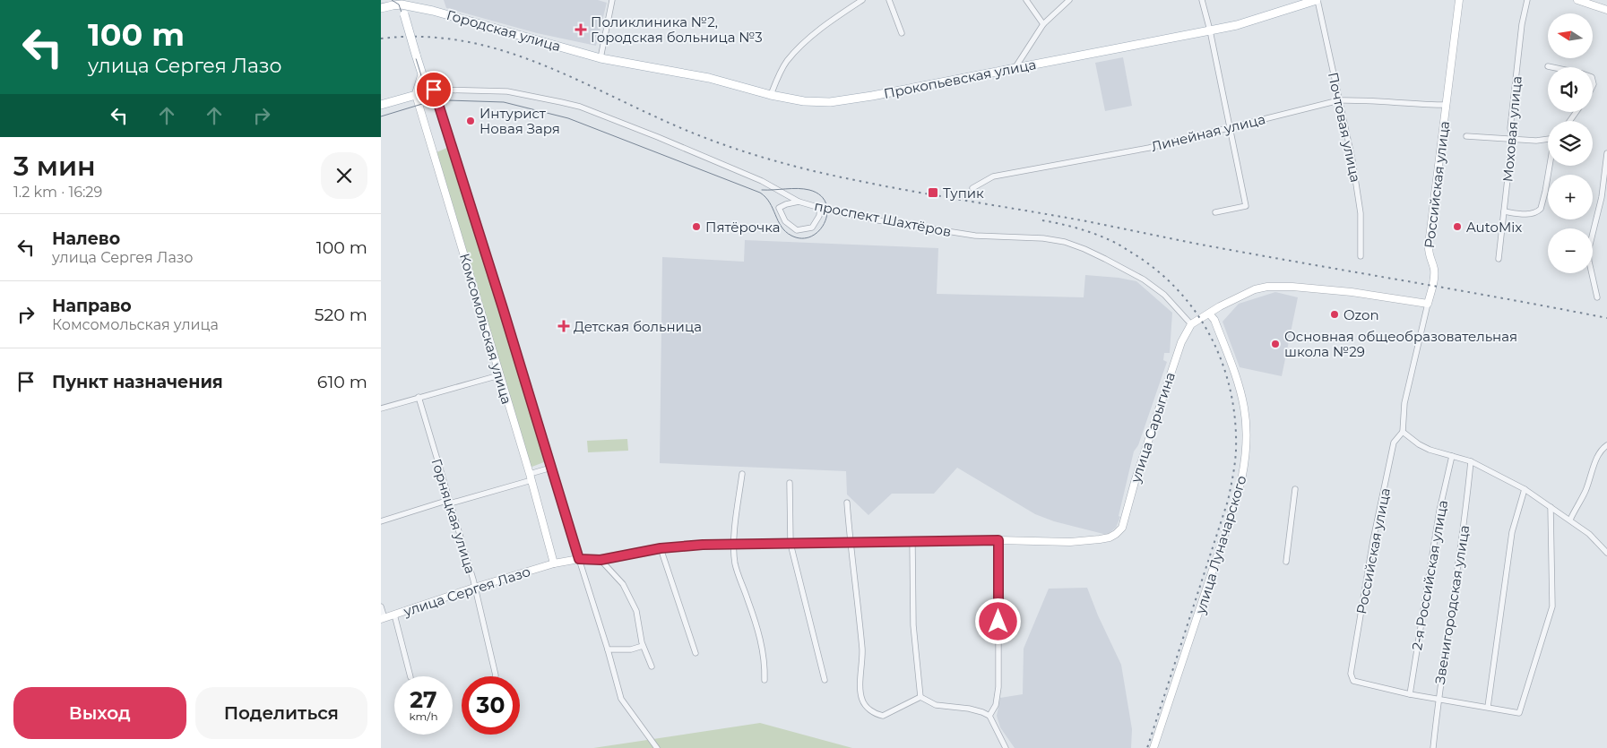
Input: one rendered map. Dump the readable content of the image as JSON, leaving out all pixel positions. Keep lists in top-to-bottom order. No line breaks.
{"streets":{"main road":["Городская улица","Прокопьевская улица","Российская улица","Комсомольская улица","улица Сарыгина","улица Луначарского","улица Сергея Лазо"],"street":["Почтовая улица","Моховая улица","Линейная улица","проспект Шахтёров","Горняцкая улица","2-я Российская улица","Звенигородская улица"]},"crossings":[["Городская улица","Прокопьевская улица"],["Прокопьевская улица","Почтовая улица"],["Почтовая улица","Линейная улица"],["Линейная улица","Российская улица"],["Российская улица","улица Сарыгина"],["Российская улица","2-я Российская улица"],["проспект Шахтёров","Комсомольская улица"],["проспект Шахтёров","улица Сарыгина"],["Комсомольская улица","улица Сергея Лазо"],["улица Сарыгина","улица Луначарского"],["Горняцкая улица","улица Сергея Лазо"]],"places":{"health":["Поликлиника №2, Городская больница №3","Детская больница"],"other":["Интурист Новая Заря","Пятёрочка","AutoMix","Ozon","Основная общеобразовательная школа №29"],"transit":["Тупик"]},"north":"left","page":{"turn":["100 m","улица Сергея Лазо"],"map_buttons":["+","−"],"heading":["3 мин","1.2 km · 16:29"],"list":[{"name":"Налево","note":"улица Сергея Лазо","value":"100 m"},{"name":"Направо","note":"Комсомольская улица","value":"520 m"},{"name":"Пункт назначения","value":"610 m"}],"speed":"27 km/h","limit":"30","buttons":["Выход","Поделиться"]}}
